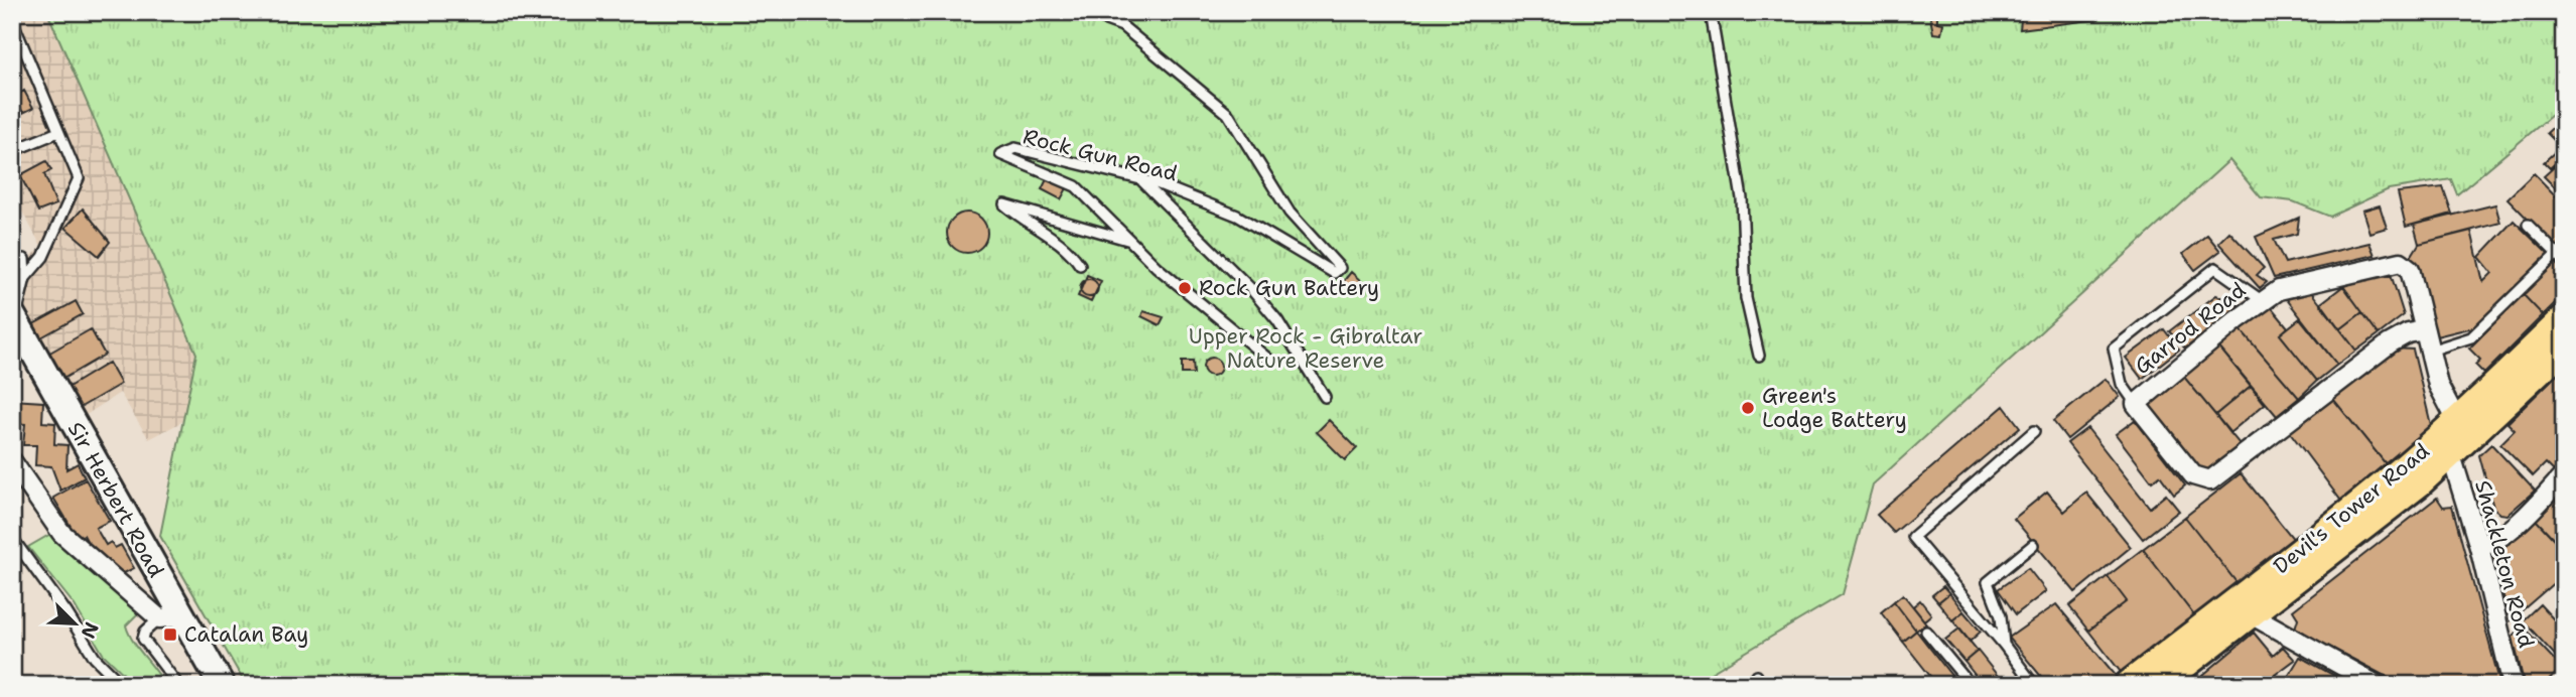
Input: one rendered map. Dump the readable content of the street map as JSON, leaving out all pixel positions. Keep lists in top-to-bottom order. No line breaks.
{"streets":{"main road":["Sir Herbert Road","Devil's Tower Road"],"street":["Garrod Road","Shackleton Road"],"lane":["Rock Gun Road"]},"crossings":[["Garrod Road","Devil's Tower Road"],["Devil's Tower Road","Shackleton Road"]],"parks":["Upper Rock - Gibraltar Nature Reserve"],"places":{"other":["Rock Gun Battery","Green's Lodge Battery"],"transit":["Catalan Bay"]},"north":"bottom right"}
